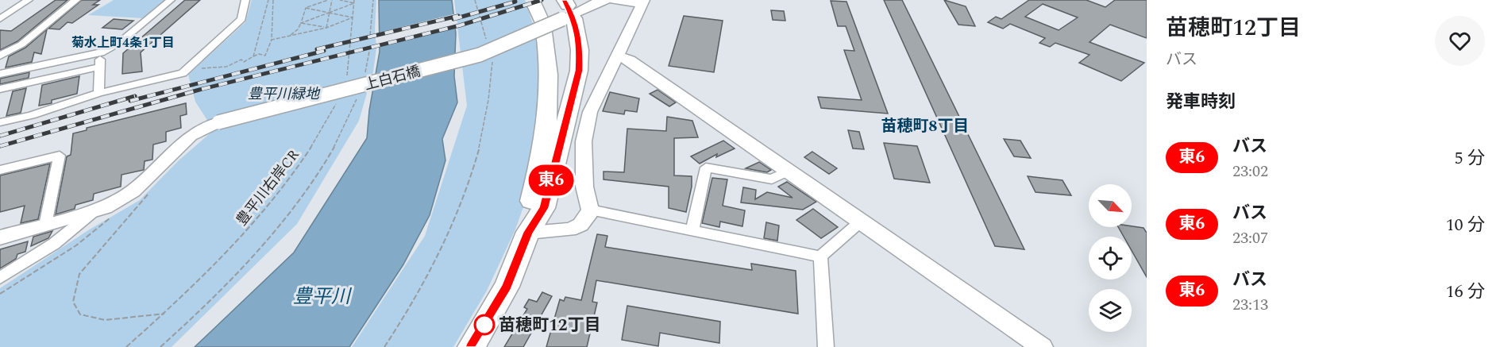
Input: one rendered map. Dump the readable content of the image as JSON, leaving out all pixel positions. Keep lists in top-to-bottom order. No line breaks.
{"streets":{"street":["上白石橋"],"path":["豊平川右岸CR"]},"districts":["菊水上町4条1丁目","苗穂町8丁目"],"water":["豊平川"],"parks":["豊平川緑地"],"places":["苗穂町12丁目"],"lines":["bus line 東6"],"north":"bottom right","page":{"on_map":"東6","heading":[["苗穂町12丁目","バス"],"発車時刻"],"list":[{"mark":"東6","name":"バス","note":"23:02","value":"5 分"},{"mark":"東6","name":"バス","note":"23:07","value":"10 分"},{"mark":"東6","name":"バス","note":"23:13","value":"16 分"}]}}
